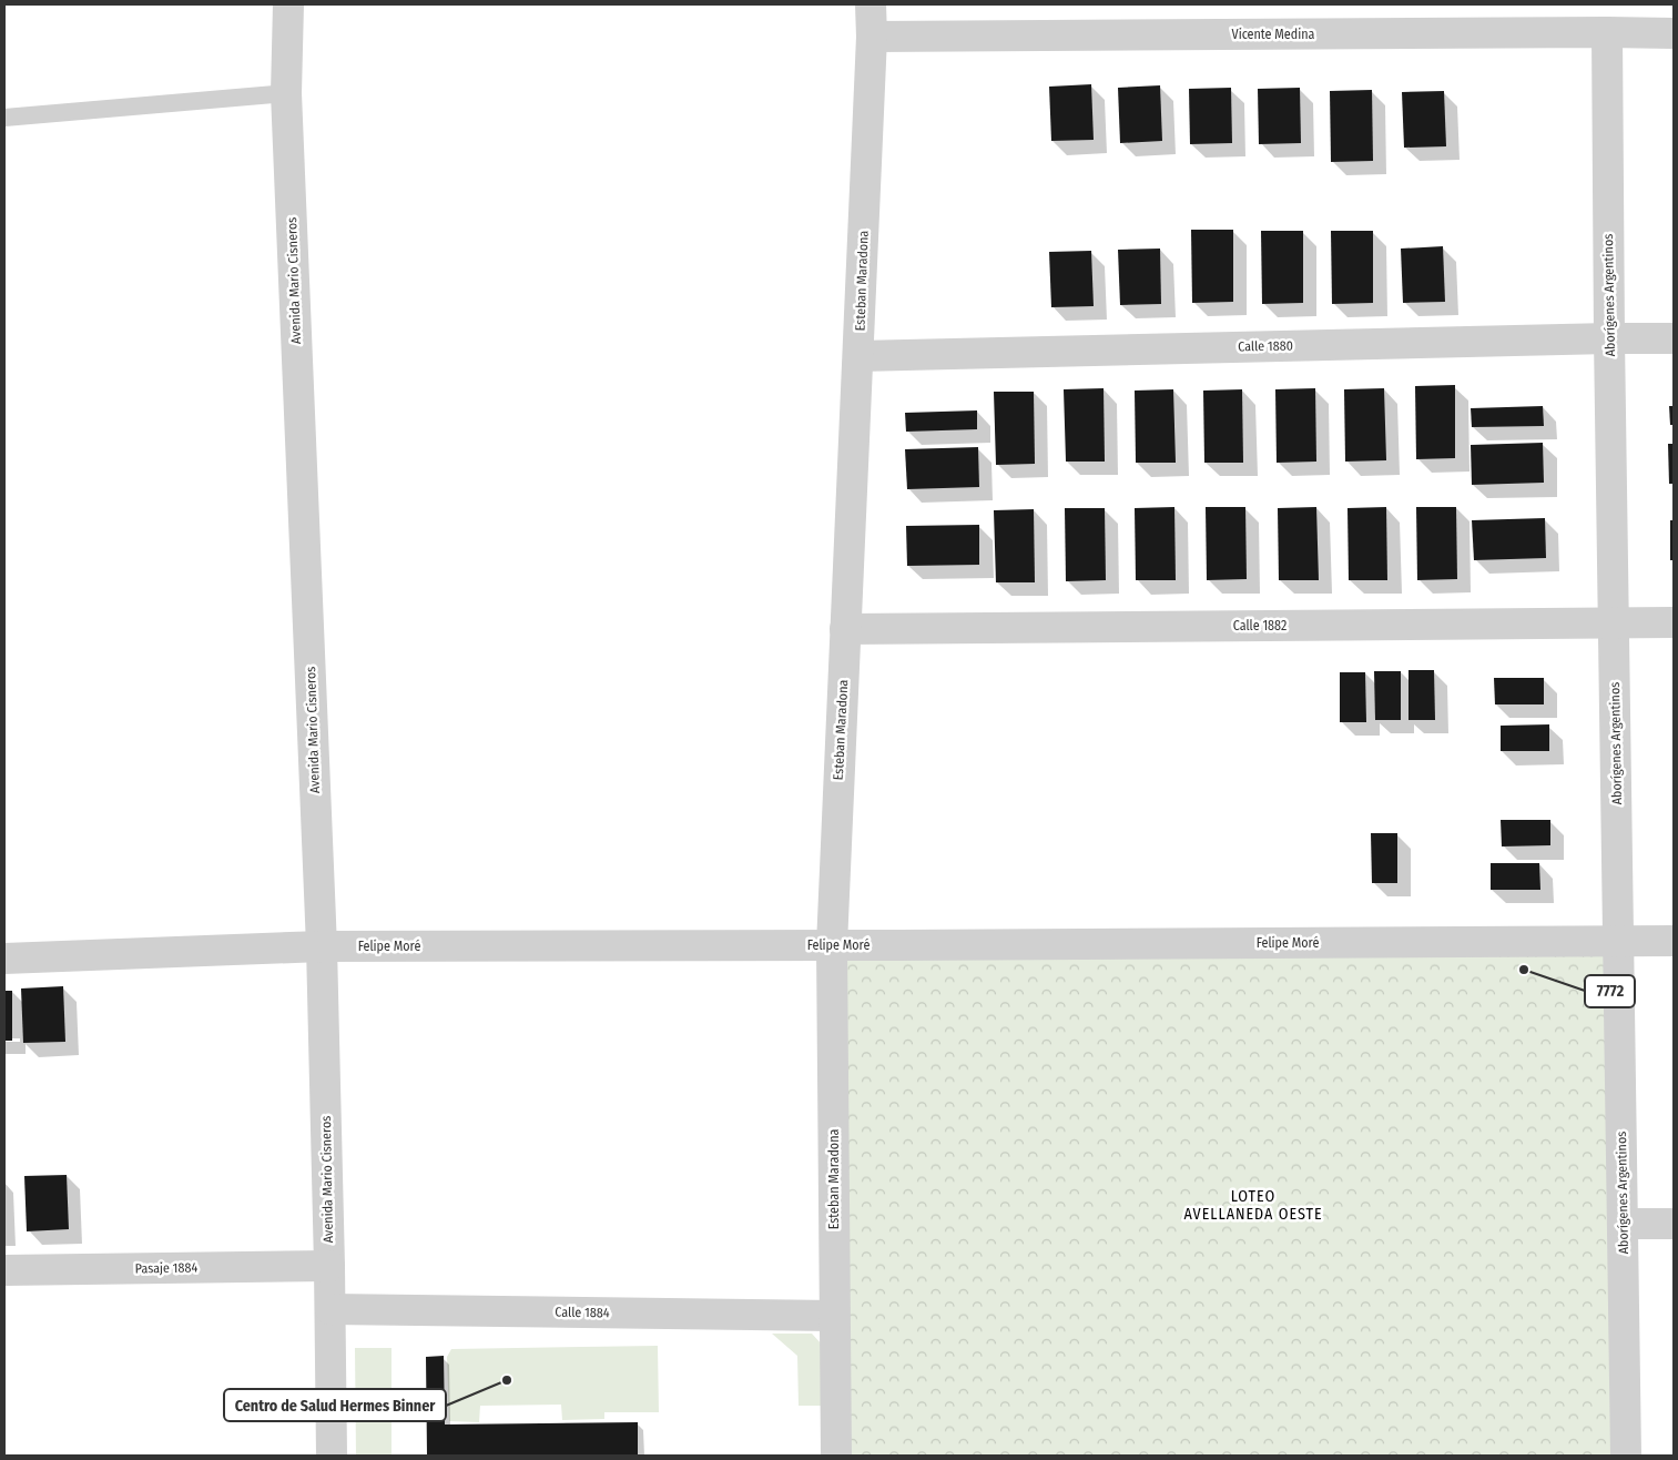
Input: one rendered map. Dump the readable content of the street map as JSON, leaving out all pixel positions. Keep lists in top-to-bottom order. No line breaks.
{"streets":{"street":["Vicente Medina","Avenida Mario Cisneros","Esteban Maradona","Aborígenes Argentinos","Calle 1880","Calle 1882","Felipe Moré","Pasaje 1884","Calle 1884"]},"crossings":[["Vicente Medina","Esteban Maradona"],["Vicente Medina","Aborígenes Argentinos"],["Avenida Mario Cisneros","Felipe Moré"],["Avenida Mario Cisneros","Pasaje 1884"],["Avenida Mario Cisneros","Calle 1884"],["Esteban Maradona","Calle 1880"],["Esteban Maradona","Calle 1882"],["Esteban Maradona","Felipe Moré"],["Esteban Maradona","Calle 1884"],["Aborígenes Argentinos","Calle 1880"],["Aborígenes Argentinos","Calle 1882"],["Aborígenes Argentinos","Felipe Moré"]],"districts":["LOTEO AVELLANEDA OESTE"],"places":["7772","Centro de Salud Hermes Binner"]}
